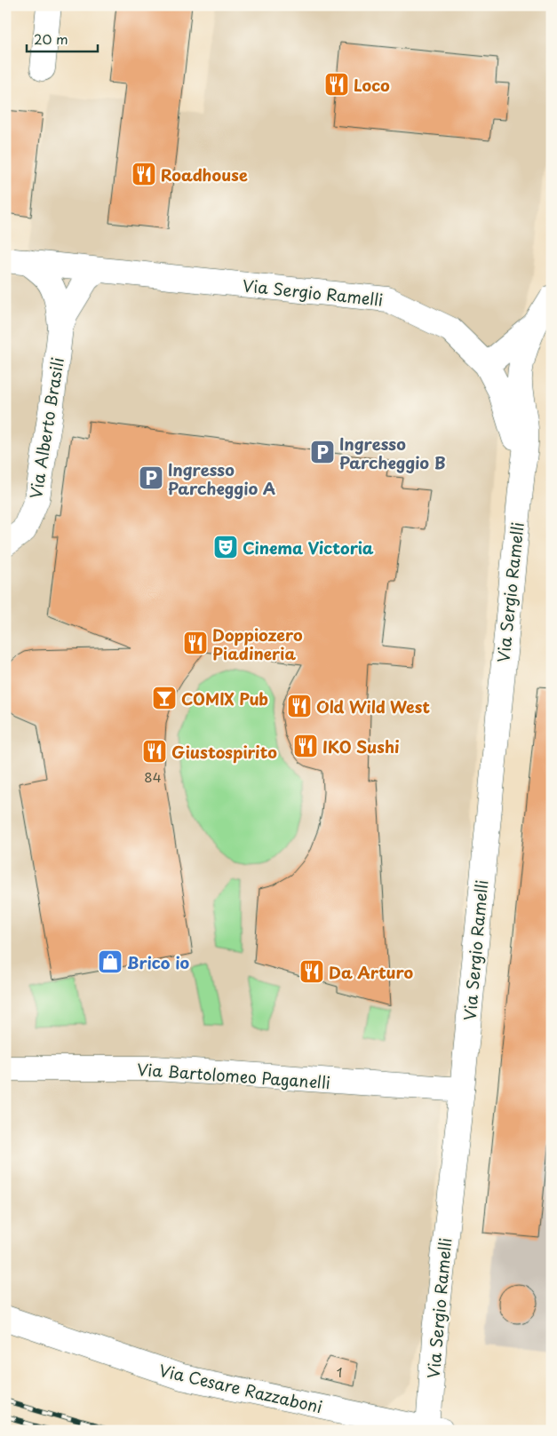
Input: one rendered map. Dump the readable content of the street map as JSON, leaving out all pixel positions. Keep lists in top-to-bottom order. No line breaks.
{"streets":{"street":["Via Sergio Ramelli","Via Alberto Brasili","Via Bartolomeo Paganelli","Via Cesare Razzaboni"]},"crossings":[["Via Sergio Ramelli","Via Alberto Brasili"],["Via Sergio Ramelli","Via Bartolomeo Paganelli"],["Via Sergio Ramelli","Via Cesare Razzaboni"]],"places":{"restaurant":["Loco","Roadhouse","Doppiozero Piadineria","Old Wild West","IKO Sushi","Giustospirito","Da Arturo"],"parking":["Ingresso Parcheggio B","Ingresso Parcheggio A"],"theatre":["Cinema Victoria"],"bar":["COMIX Pub"],"shop":["Brico io"]},"house_numbers":["84","1"],"scale_bar":"20 m"}
